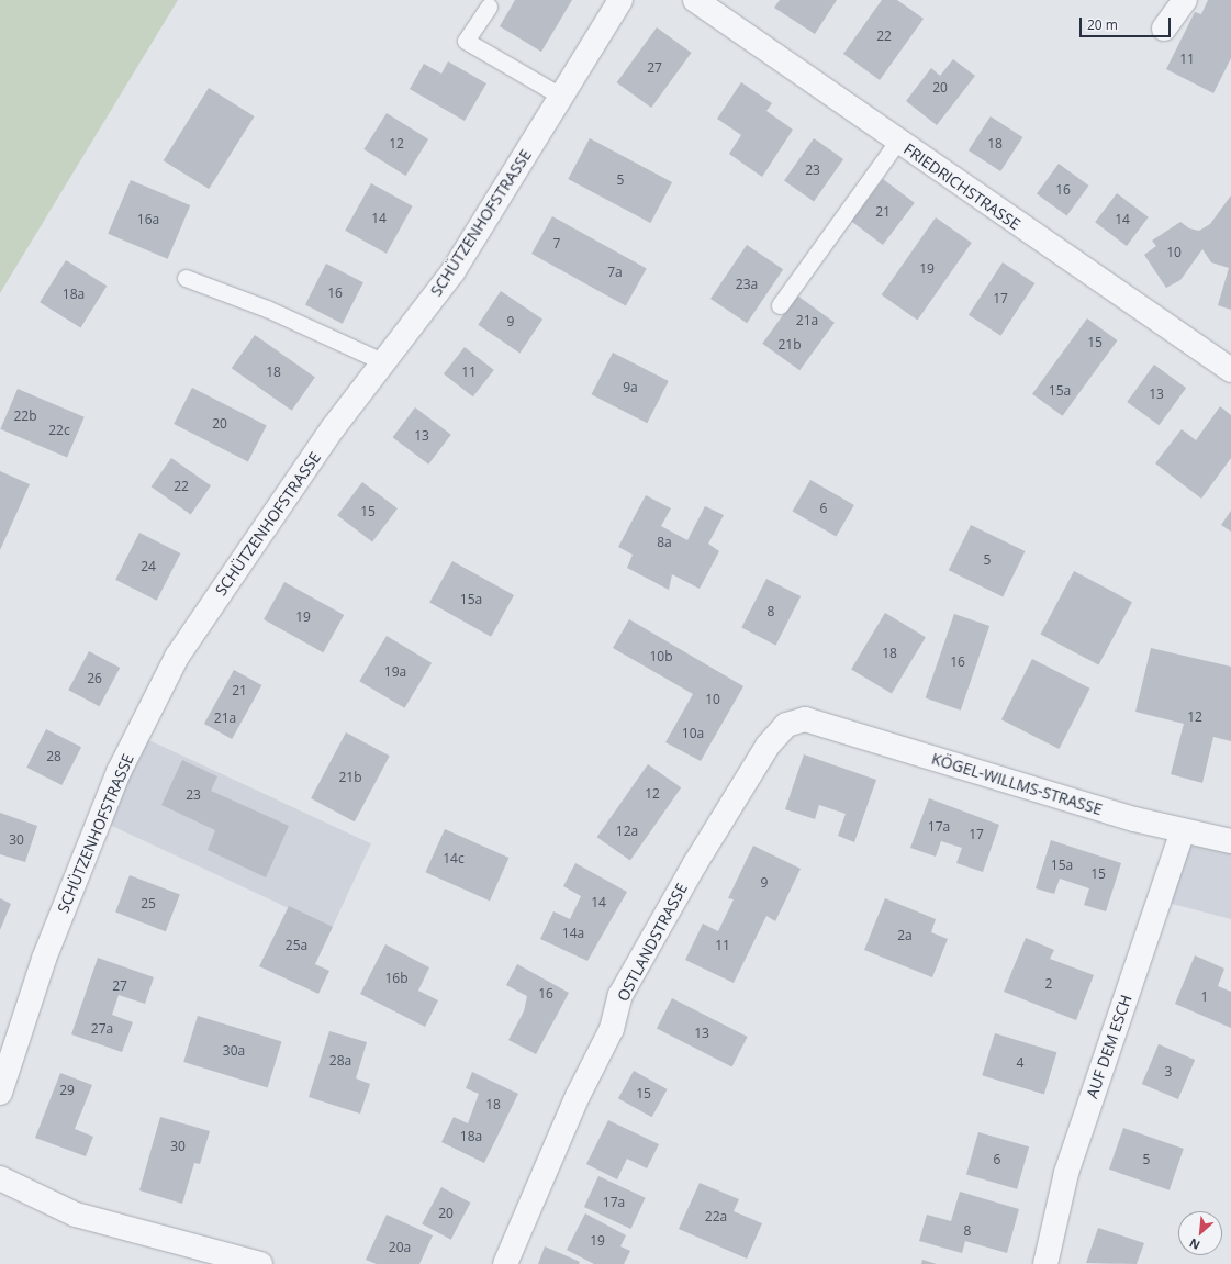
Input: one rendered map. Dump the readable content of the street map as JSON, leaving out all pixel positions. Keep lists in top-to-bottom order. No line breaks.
{"streets":{"street":["FRIEDRICHSTRASSE","SCHÜTZENHOFSTRASSE","KÖGEL-WILLMS-STRASSE","OSTLANDSTRASSE","AUF DEM ESCH"]},"crossings":[["KÖGEL-WILLMS-STRASSE","OSTLANDSTRASSE"],["KÖGEL-WILLMS-STRASSE","AUF DEM ESCH"]],"house_numbers":["22","11","27","20","12","18","23","5","16","21","14","16a","14","7","10","19","7a","23a","16","18a","17","21a","9","15","21b","18","11","9a","15a","13","22b","20","22c","13","22","6","15","8a","5","24","15a","8","19","18","10b","16","19a","26","21","10","12","21a","10a","28","21b","12","23","17a","12a","17","30","14c","15a","15","9","14","25","14a","2a","25a","11","16b","2","27","16","1","27a","13","30a","28a","4","3","29","15","18","18a","30","6","5","17a","20","22a","8","19","20a"],"scale_bar":"20 m","north":"bottom left"}
